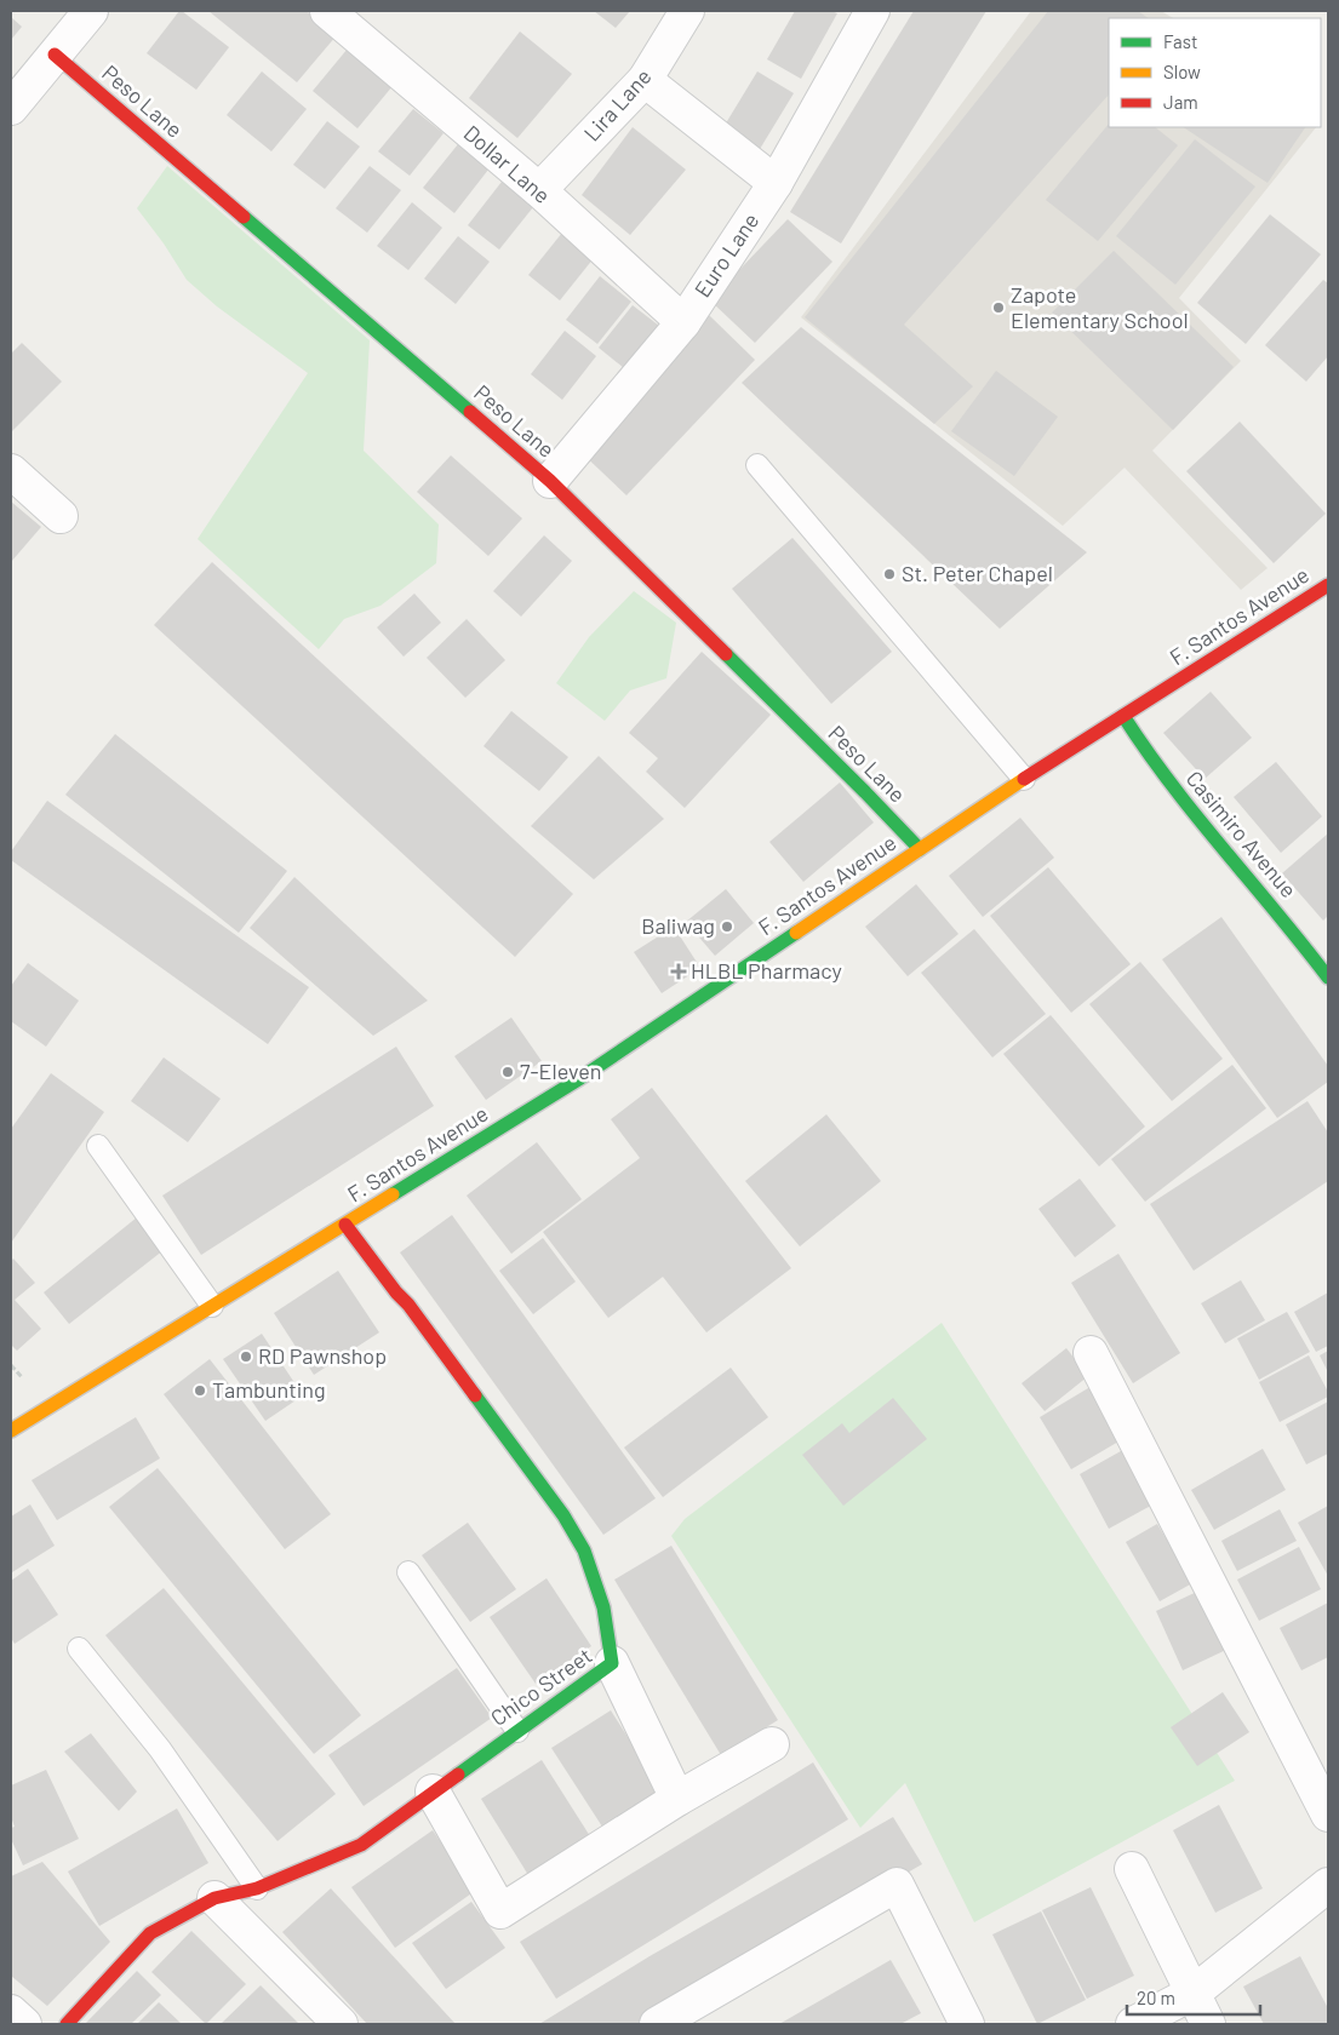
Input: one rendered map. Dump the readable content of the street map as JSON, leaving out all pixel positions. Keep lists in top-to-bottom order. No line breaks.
{"streets":{"street":["Peso Lane","Lira Lane","Dollar Lane","Euro Lane","F. Santos Avenue","Casimiro Avenue","Chico Street"]},"crossings":[["Peso Lane","Euro Lane"],["Peso Lane","F. Santos Avenue"],["Lira Lane","Dollar Lane"],["Dollar Lane","Euro Lane"],["F. Santos Avenue","Casimiro Avenue"],["F. Santos Avenue","Chico Street"]],"places":{"other":["Zapote Elementary School","St. Peter Chapel","Baliwag","7-Eleven","RD Pawnshop","Tambunting"],"health":["HLBL Pharmacy"]},"legend":["Fast","Slow","Jam"],"scale_bar":"20 m"}
